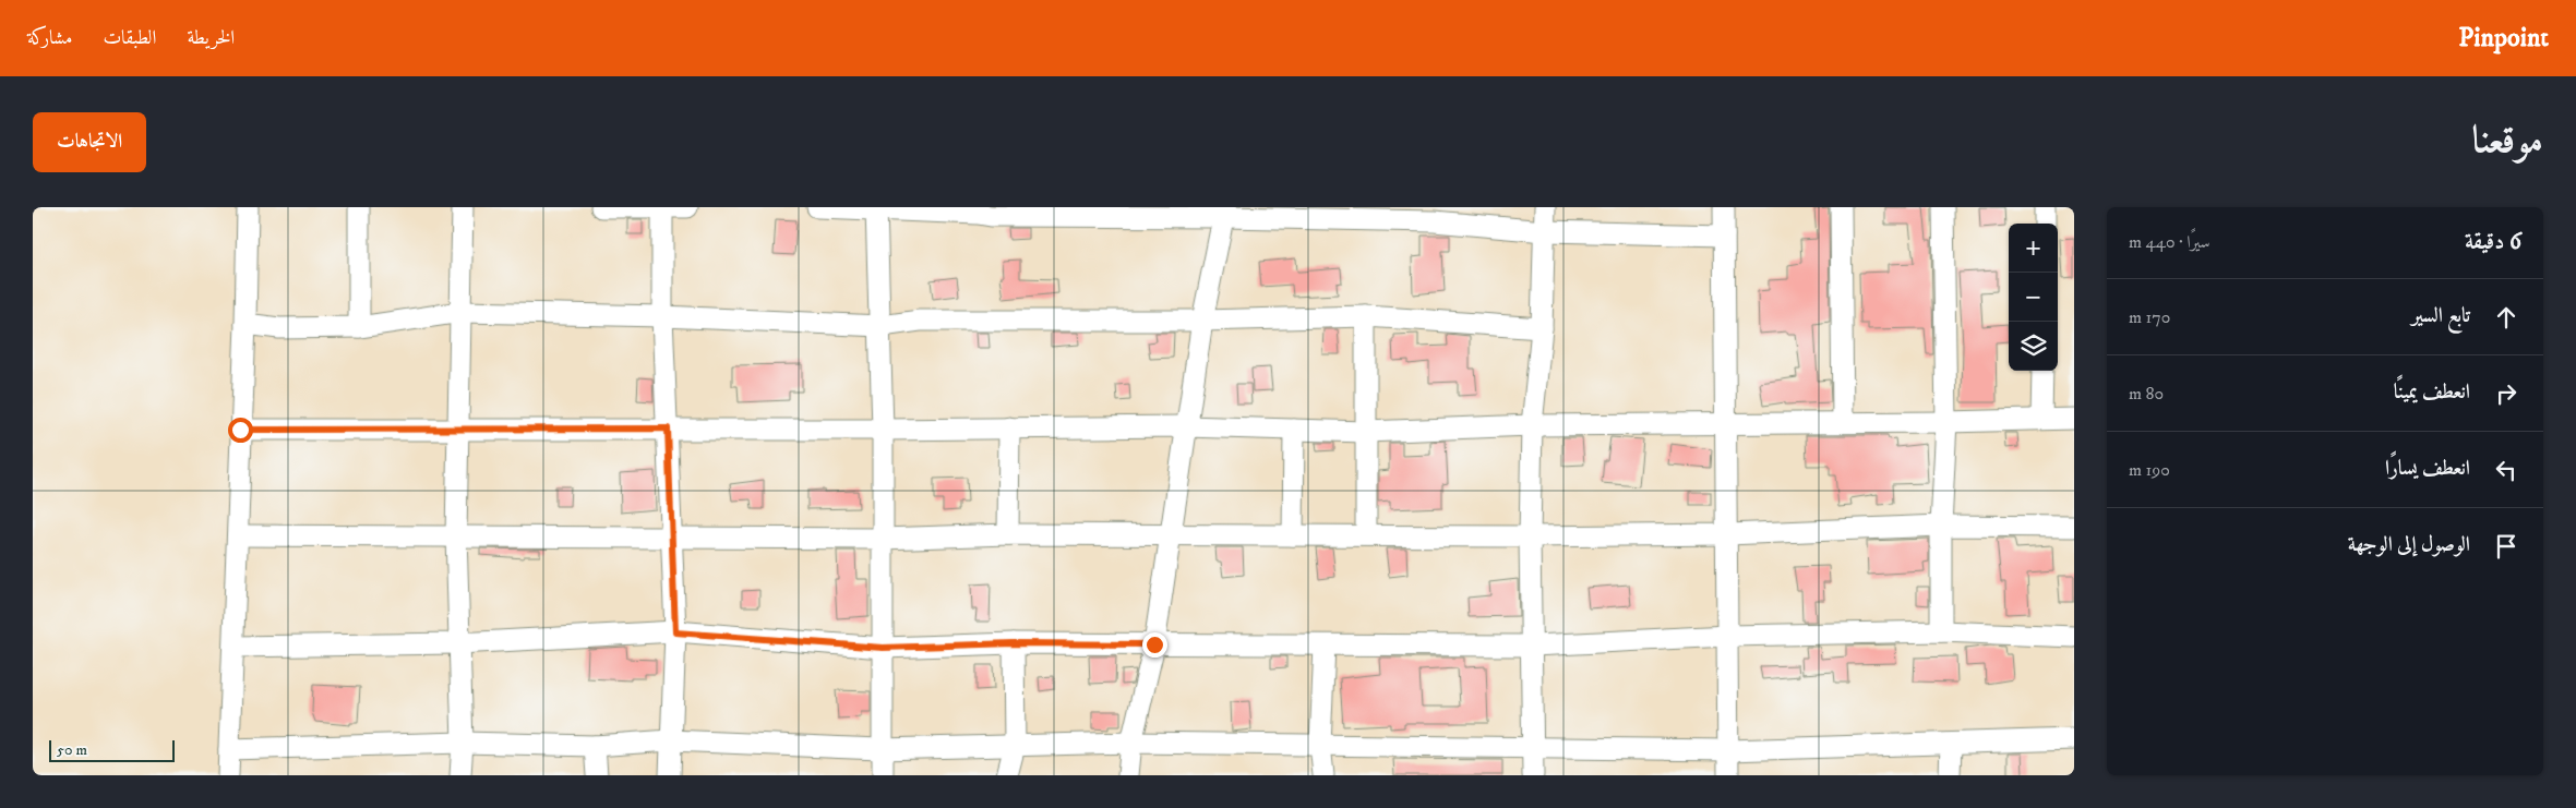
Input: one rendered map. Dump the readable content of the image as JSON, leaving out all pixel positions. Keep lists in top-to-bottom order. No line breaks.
{"scale_bar":"50 m","page":{"header":"Pinpoint","nav":["الخريطة","الطبقات","مشاركة"],"title":"موقعنا","buttons":"الاتجاهات","heading":["6 دقيقة","سيرًا · 440 m"],"map_buttons":["+","−"],"list":[["تابع السير","170 m"],["انعطف يمينًا","80 m"],["انعطف يسارًا","190 m"],"الوصول إلى الوجهة"],"scale":"50 m"}}
